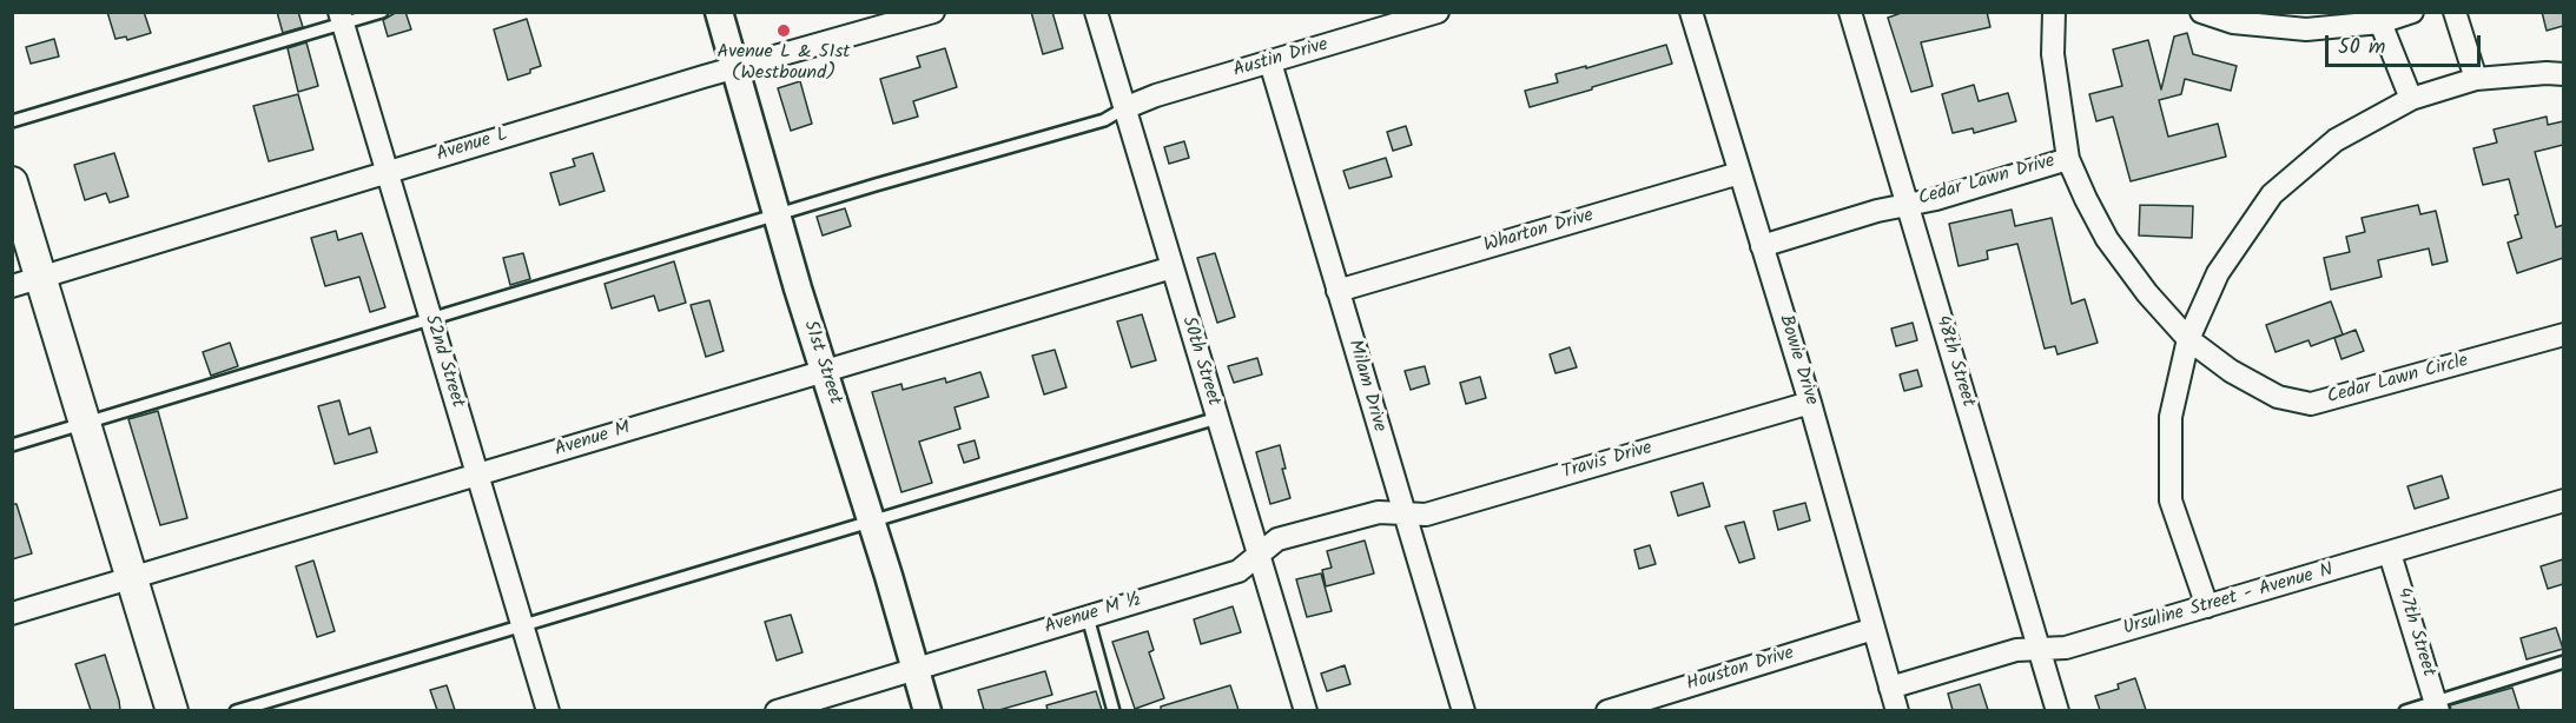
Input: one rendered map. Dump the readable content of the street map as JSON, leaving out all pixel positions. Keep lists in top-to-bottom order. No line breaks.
{"streets":{"street":["Austin Drive","Avenue L","Cedar Lawn Drive","Wharton Drive","Bowie Drive","52nd Street","50th Street","48th Street","51st Street","Cedar Lawn Circle","Milam Drive","Avenue M","Travis Drive","Ursuline Street - Avenue N","Avenue M ½","47th Street","Houston Drive"]},"crossings":[["Austin Drive","50th Street"],["Austin Drive","Milam Drive"],["Avenue L","52nd Street"],["Avenue L","51st Street"],["Cedar Lawn Drive","48th Street"],["Cedar Lawn Drive","Cedar Lawn Circle"],["Wharton Drive","Bowie Drive"],["Wharton Drive","Milam Drive"],["Bowie Drive","Travis Drive"],["Bowie Drive","Ursuline Street - Avenue N"],["Bowie Drive","Houston Drive"],["52nd Street","Avenue M"],["50th Street","Avenue M"],["50th Street","Avenue M ½"],["48th Street","Ursuline Street - Avenue N"],["51st Street","Avenue M"],["51st Street","Avenue M ½"],["Milam Drive","Travis Drive"],["Milam Drive","Avenue M ½"],["Travis Drive","Avenue M ½"],["Ursuline Street - Avenue N","47th Street"]],"places":["Avenue L & 51st (Westbound)"],"scale_bar":"50 m"}
